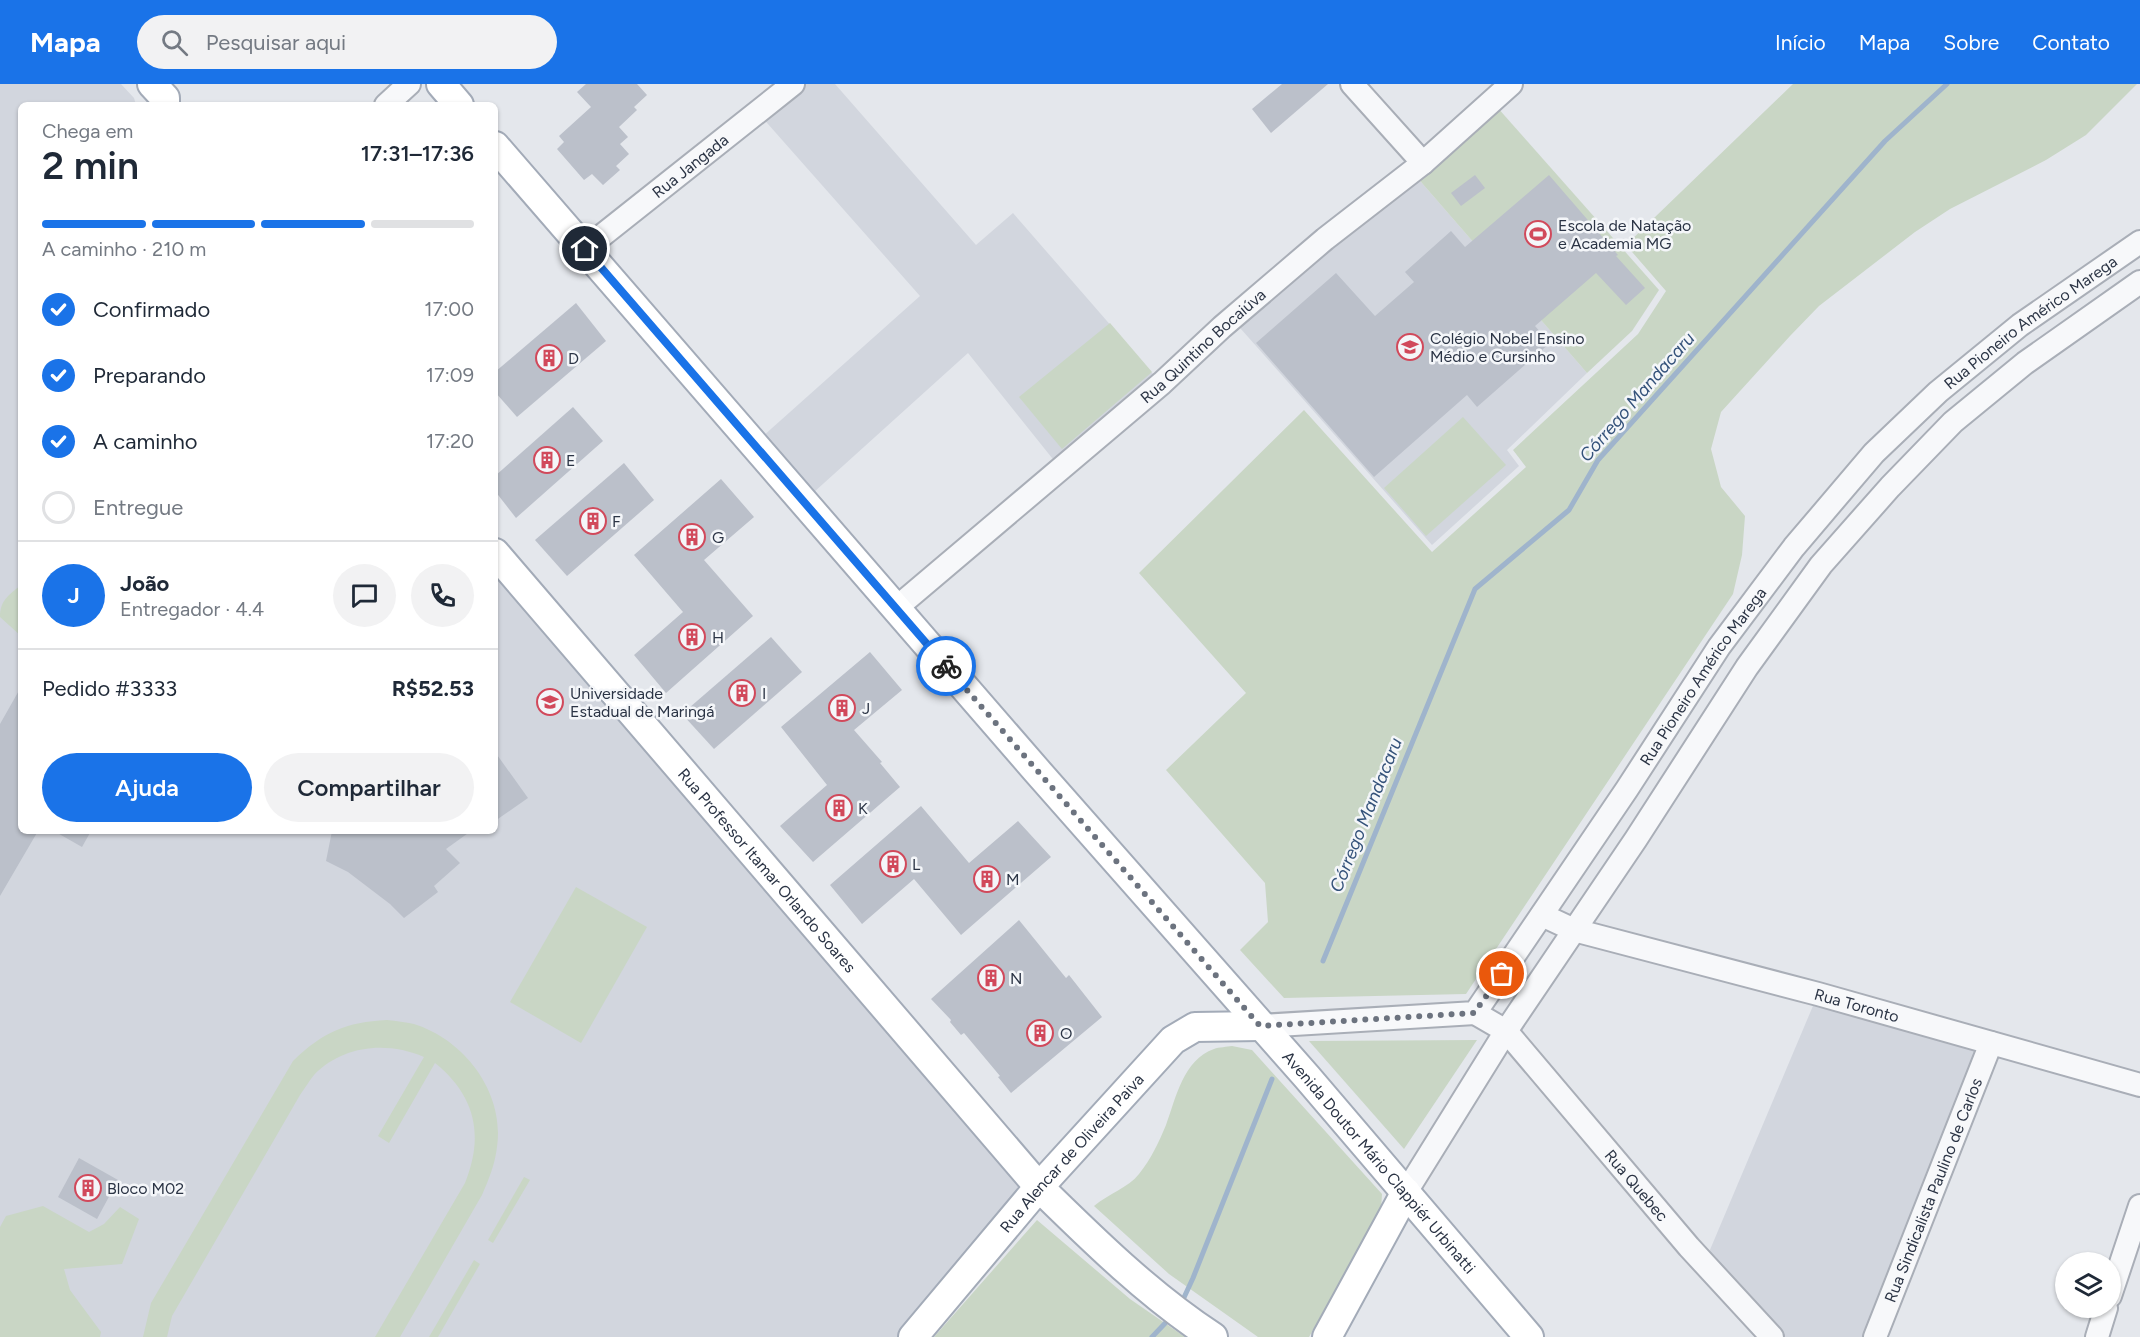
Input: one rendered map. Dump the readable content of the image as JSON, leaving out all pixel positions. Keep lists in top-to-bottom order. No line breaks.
{"streets":{"main road":["Rua Professor Itamar Orlando Soares","Rua Alencar de Oliveira Paiva","Avenida Doutor Mário Clappiér Urbinatti"],"street":["Rua Jangada","Rua Pioneiro Américo Marega","Rua Quintino Bocaiúva","Rua Toronto","Rua Quebec","Rua Sindicalista Paulino de Carlos"]},"crossings":[["Rua Jangada","Avenida Doutor Mário Clappiér Urbinatti"],["Rua Pioneiro Américo Marega","Rua Toronto"],["Rua Pioneiro Américo Marega","Avenida Doutor Mário Clappiér Urbinatti"],["Rua Pioneiro Américo Marega","Rua Quebec"],["Rua Quintino Bocaiúva","Avenida Doutor Mário Clappiér Urbinatti"],["Rua Professor Itamar Orlando Soares","Rua Alencar de Oliveira Paiva"],["Rua Toronto","Rua Sindicalista Paulino de Carlos"],["Rua Alencar de Oliveira Paiva","Avenida Doutor Mário Clappiér Urbinatti"]],"water":["Córrego Mandacaru"],"places":{"sports":["Escola de Natação e Academia MG"],"school or university":["Colégio Nobel Ensino Médio e Cursinho","Universidade Estadual de Maringá"],"building":["D","E","F","G","H","I","J","K","L","M","N","O","Bloco M02"]},"page":{"header":"Mapa","search":"Pesquisar aqui","nav":["Início","Mapa","Sobre","Contato"],"heading":["2 min","Chega em","17:31–17:36"],"panel":["João","Entregador · 4.4","Pedido #3333","R$52.53"],"bar":"A caminho · 210 m","list":[["Confirmado","17:00"],["Preparando","17:09"],["A caminho","17:20"],"Entregue"],"round":"J","buttons":["Ajuda","Compartilhar"]}}
